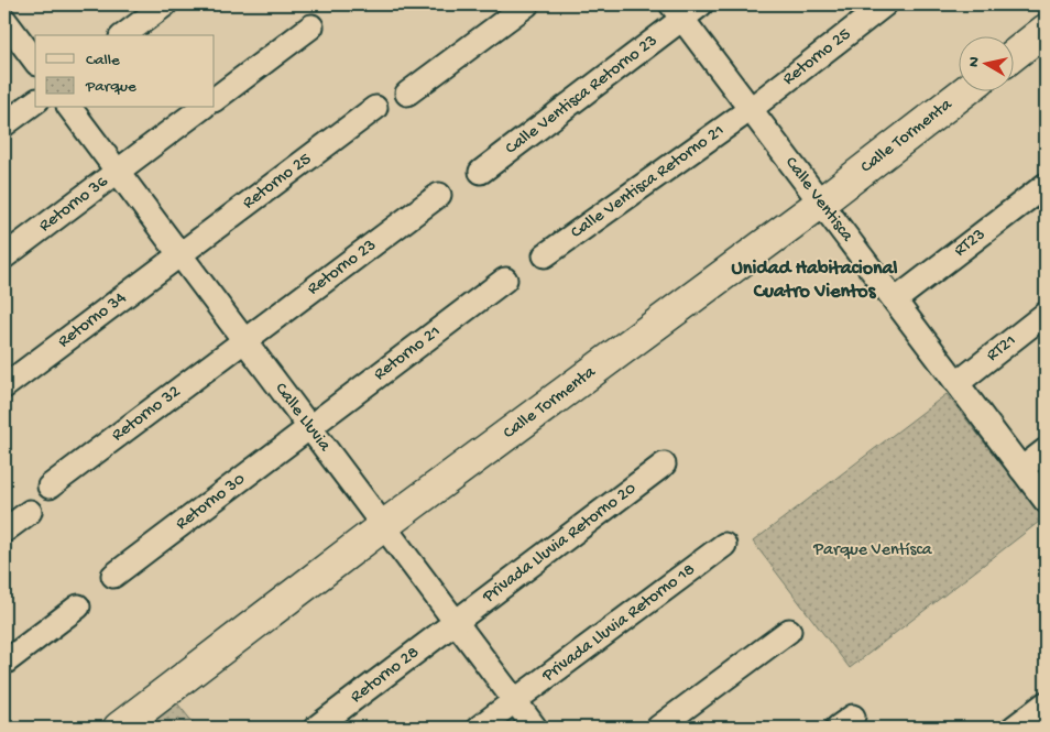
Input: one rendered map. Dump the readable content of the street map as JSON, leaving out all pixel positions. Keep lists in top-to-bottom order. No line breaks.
{"streets":{"street":["Retorno 25","Calle Ventisca Retorno 23","Calle Tormenta","Calle Ventisca Retorno 21","Calle Ventisca","Retorno 36","RT23","Retorno 23","Retorno 34","RT21","Retorno 21","Retorno 32","Calle Lluvia","Retorno 30","Privada Lluvia Retorno 20","Privada Lluvia Retorno 18","Retorno 28"]},"crossings":[["Retorno 25","Calle Ventisca Retorno 21"],["Retorno 25","Calle Ventisca"],["Retorno 25","Retorno 34"],["Retorno 25","Calle Lluvia"],["Calle Ventisca Retorno 23","Calle Ventisca"],["Calle Tormenta","Calle Ventisca"],["Calle Tormenta","Calle Lluvia"],["Calle Ventisca Retorno 21","Calle Ventisca"],["Calle Ventisca","RT23"],["Calle Ventisca","RT21"],["Retorno 36","Calle Lluvia"],["Retorno 23","Retorno 32"],["Retorno 23","Calle Lluvia"],["Retorno 34","Calle Lluvia"],["Retorno 21","Calle Lluvia"],["Retorno 21","Retorno 30"],["Retorno 32","Calle Lluvia"],["Calle Lluvia","Retorno 30"],["Calle Lluvia","Privada Lluvia Retorno 20"],["Calle Lluvia","Privada Lluvia Retorno 18"],["Calle Lluvia","Retorno 28"],["Privada Lluvia Retorno 20","Retorno 28"]],"districts":["Unidad Habitacional Cuatro Vientos"],"parks":["Parque Ventísca"],"legend":["Calle","Parque"],"north":"left"}
